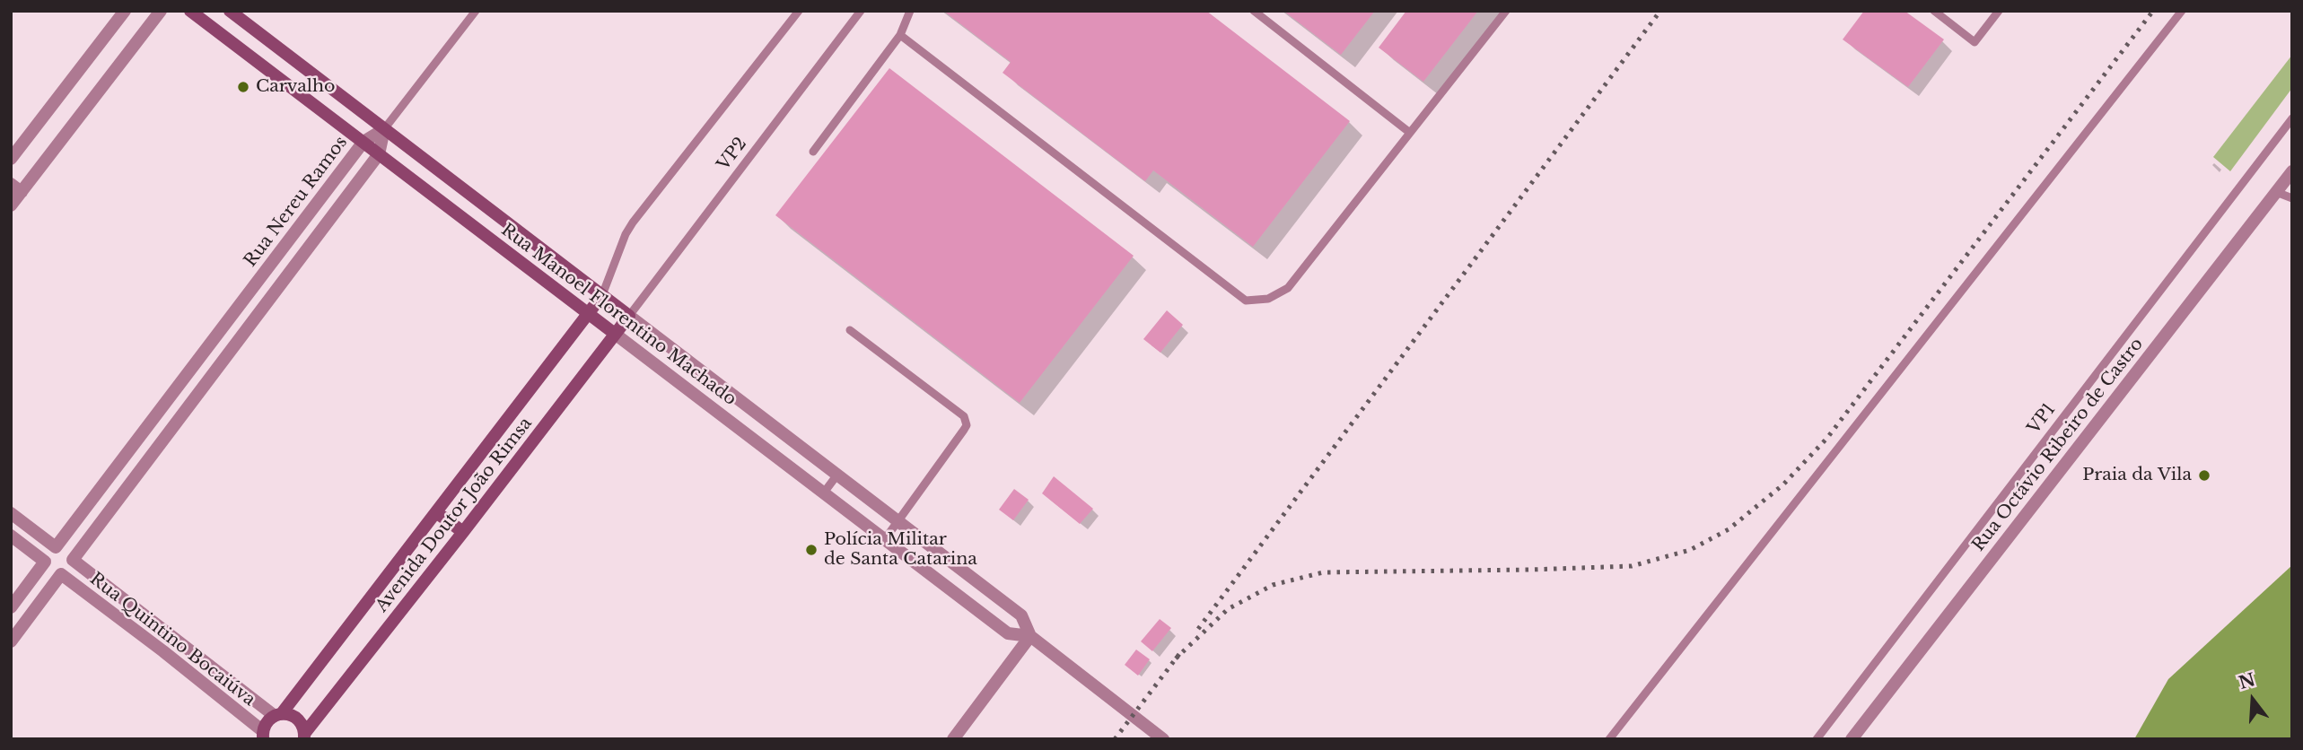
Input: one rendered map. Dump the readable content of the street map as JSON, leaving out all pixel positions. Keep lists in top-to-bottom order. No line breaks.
{"streets":{"street":["Rua Nereu Ramos","Rua Manoel Florentino Machado","Rua Octávio Ribeiro de Castro","Avenida Doutor João Rimsa","Rua Quintino Bocaiúva"],"lane":["VP2","VP1"]},"crossings":[["VP2","Rua Manoel Florentino Machado"],["VP2","Avenida Doutor João Rimsa"],["Rua Nereu Ramos","Rua Manoel Florentino Machado"],["Rua Nereu Ramos","Rua Quintino Bocaiúva"],["Rua Manoel Florentino Machado","Avenida Doutor João Rimsa"],["Avenida Doutor João Rimsa","Rua Quintino Bocaiúva"]],"places":["Carvalho","Praia da Vila","Polícia Militar de Santa Catarina"],"north":"top"}
